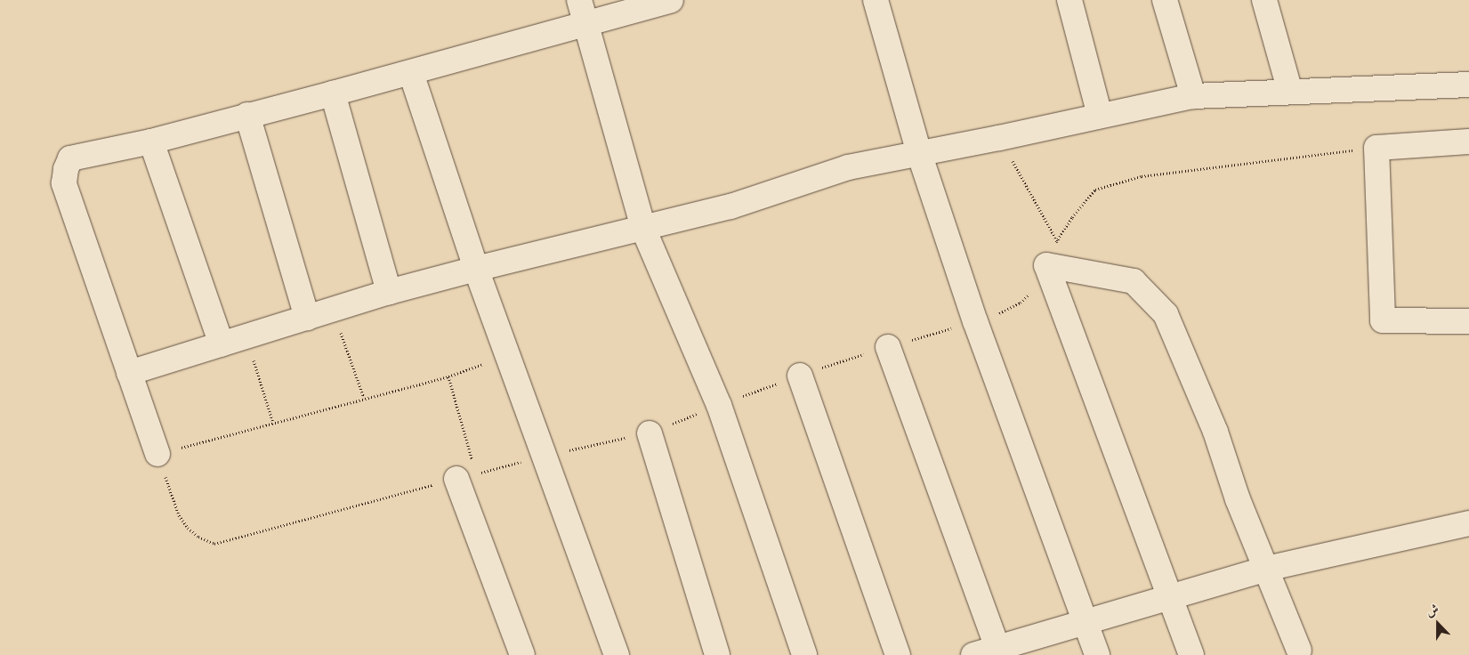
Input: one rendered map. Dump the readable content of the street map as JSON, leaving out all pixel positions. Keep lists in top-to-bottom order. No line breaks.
{"north":"top"}
